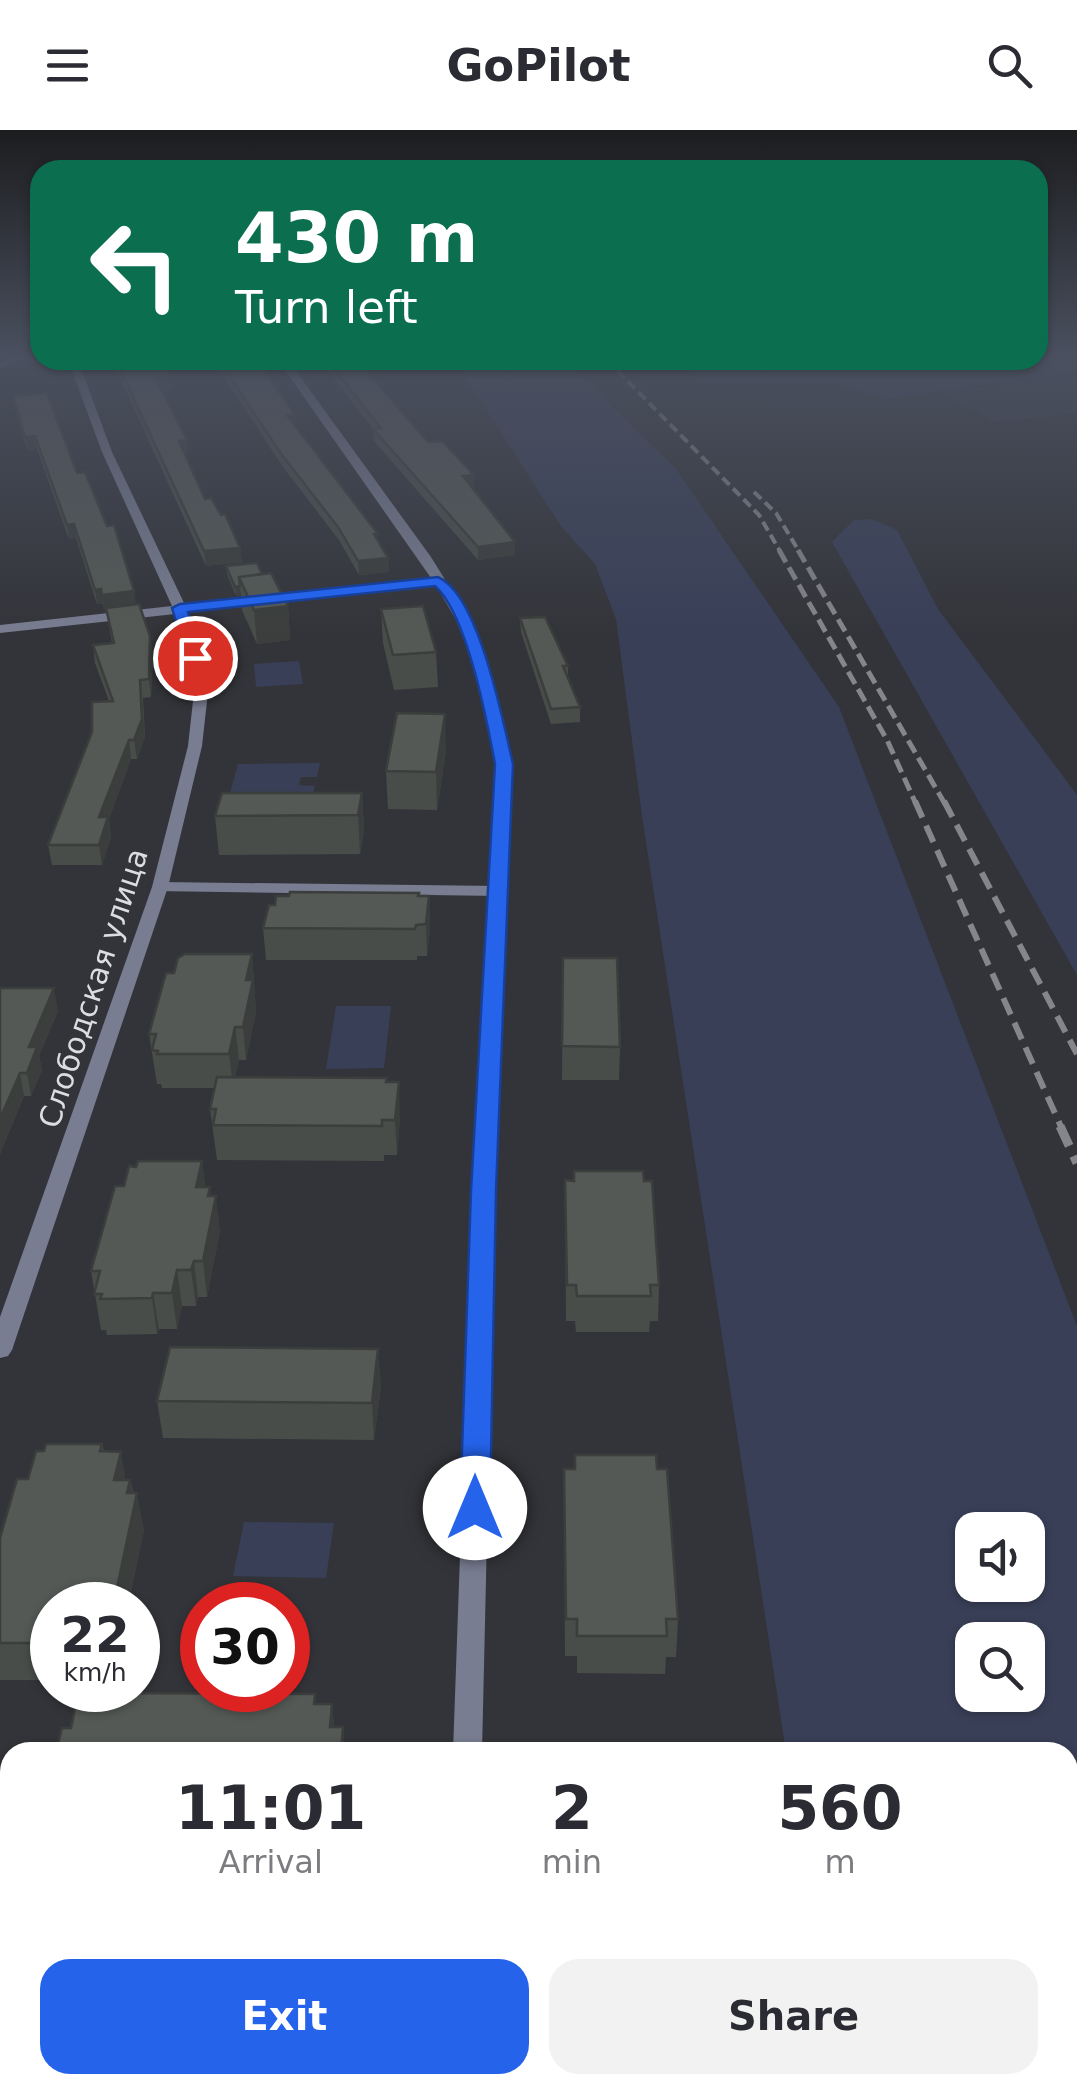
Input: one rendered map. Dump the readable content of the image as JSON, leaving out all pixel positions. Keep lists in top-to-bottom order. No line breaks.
{"streets":{"street":["Слободская улица"]},"page":{"header":"GoPilot","turn":["430 m","Turn left"],"speed":"22 km/h","limit":"30","eta":["11:01","Arrival","2","min","560","m"],"buttons":["Exit","Share"]}}
